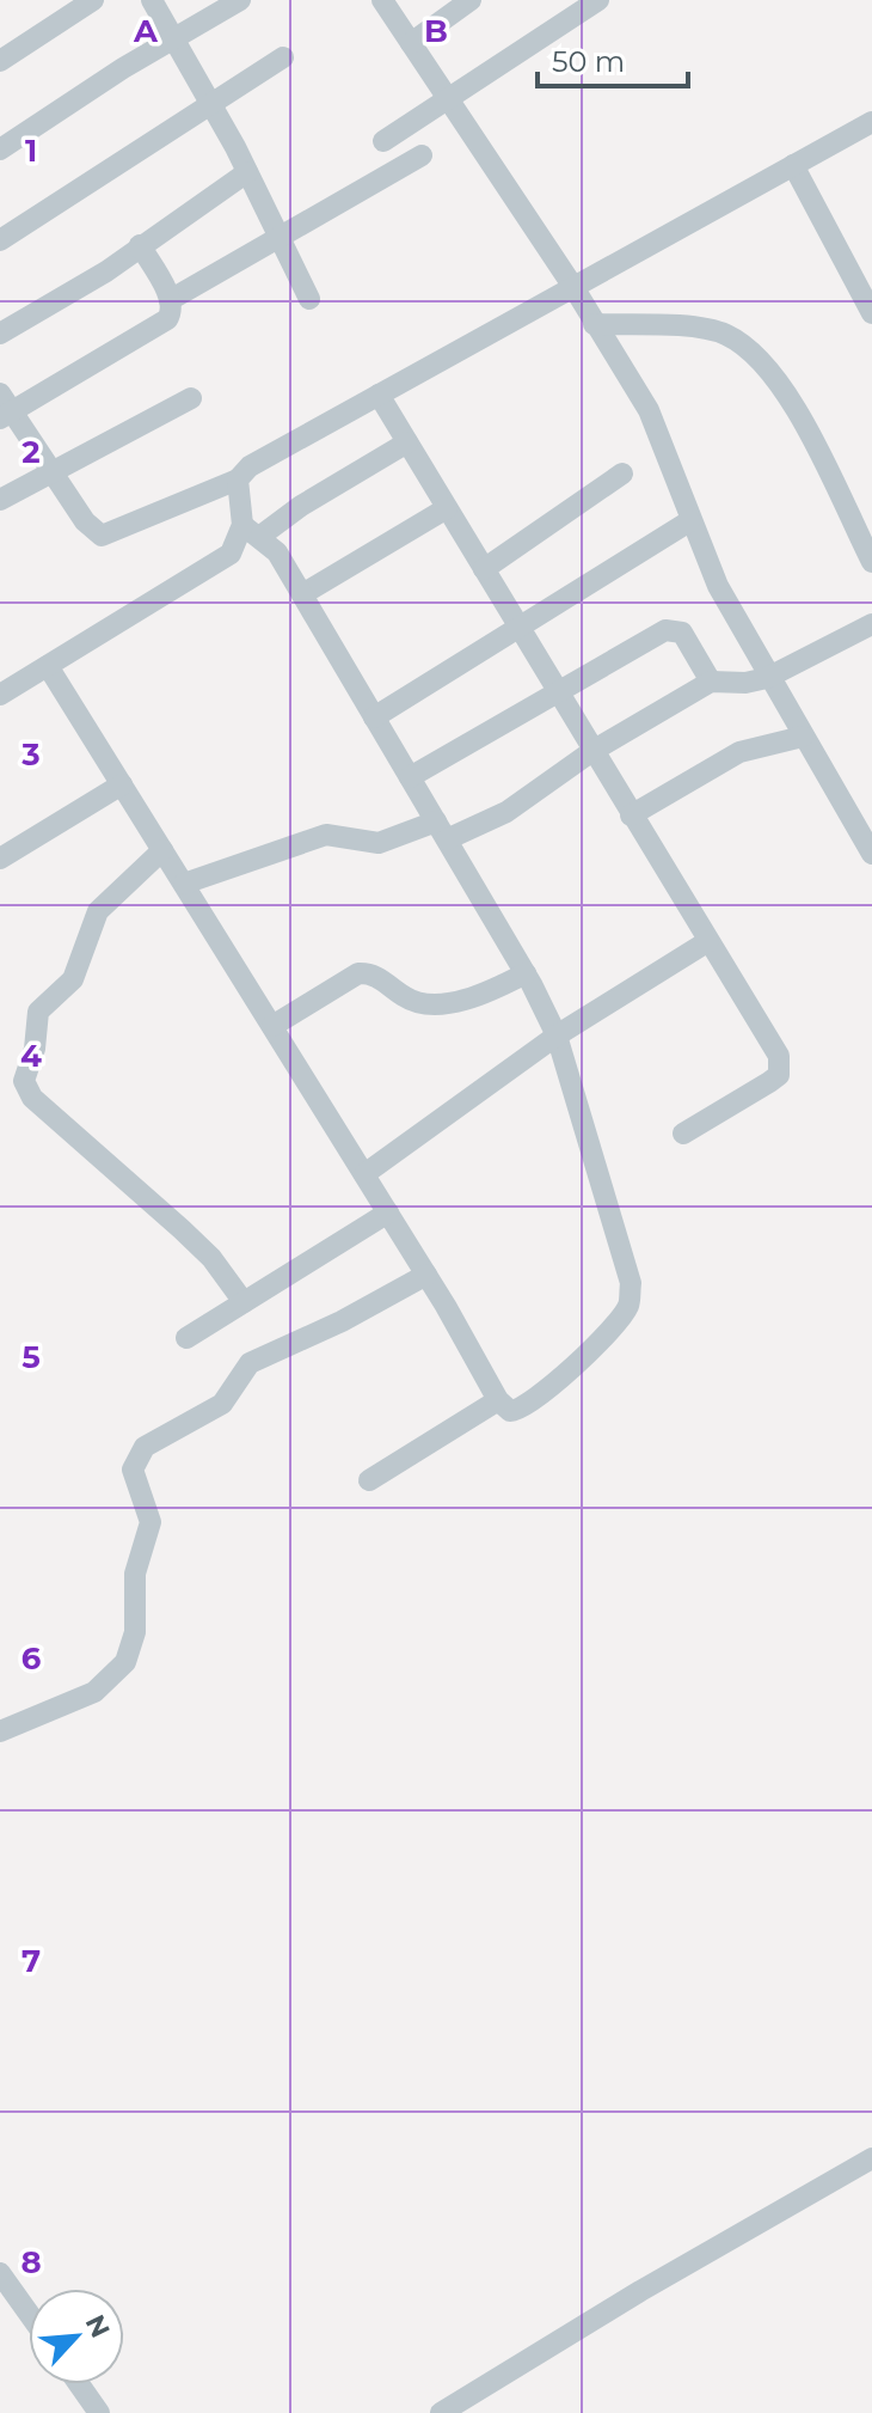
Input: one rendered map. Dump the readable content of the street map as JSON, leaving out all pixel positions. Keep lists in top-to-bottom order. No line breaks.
{"scale_bar":"50 m","north":"top right","grid":{"columns":["A","B"],"rows":["1","2","3","4","5","6","7","8"]}}
